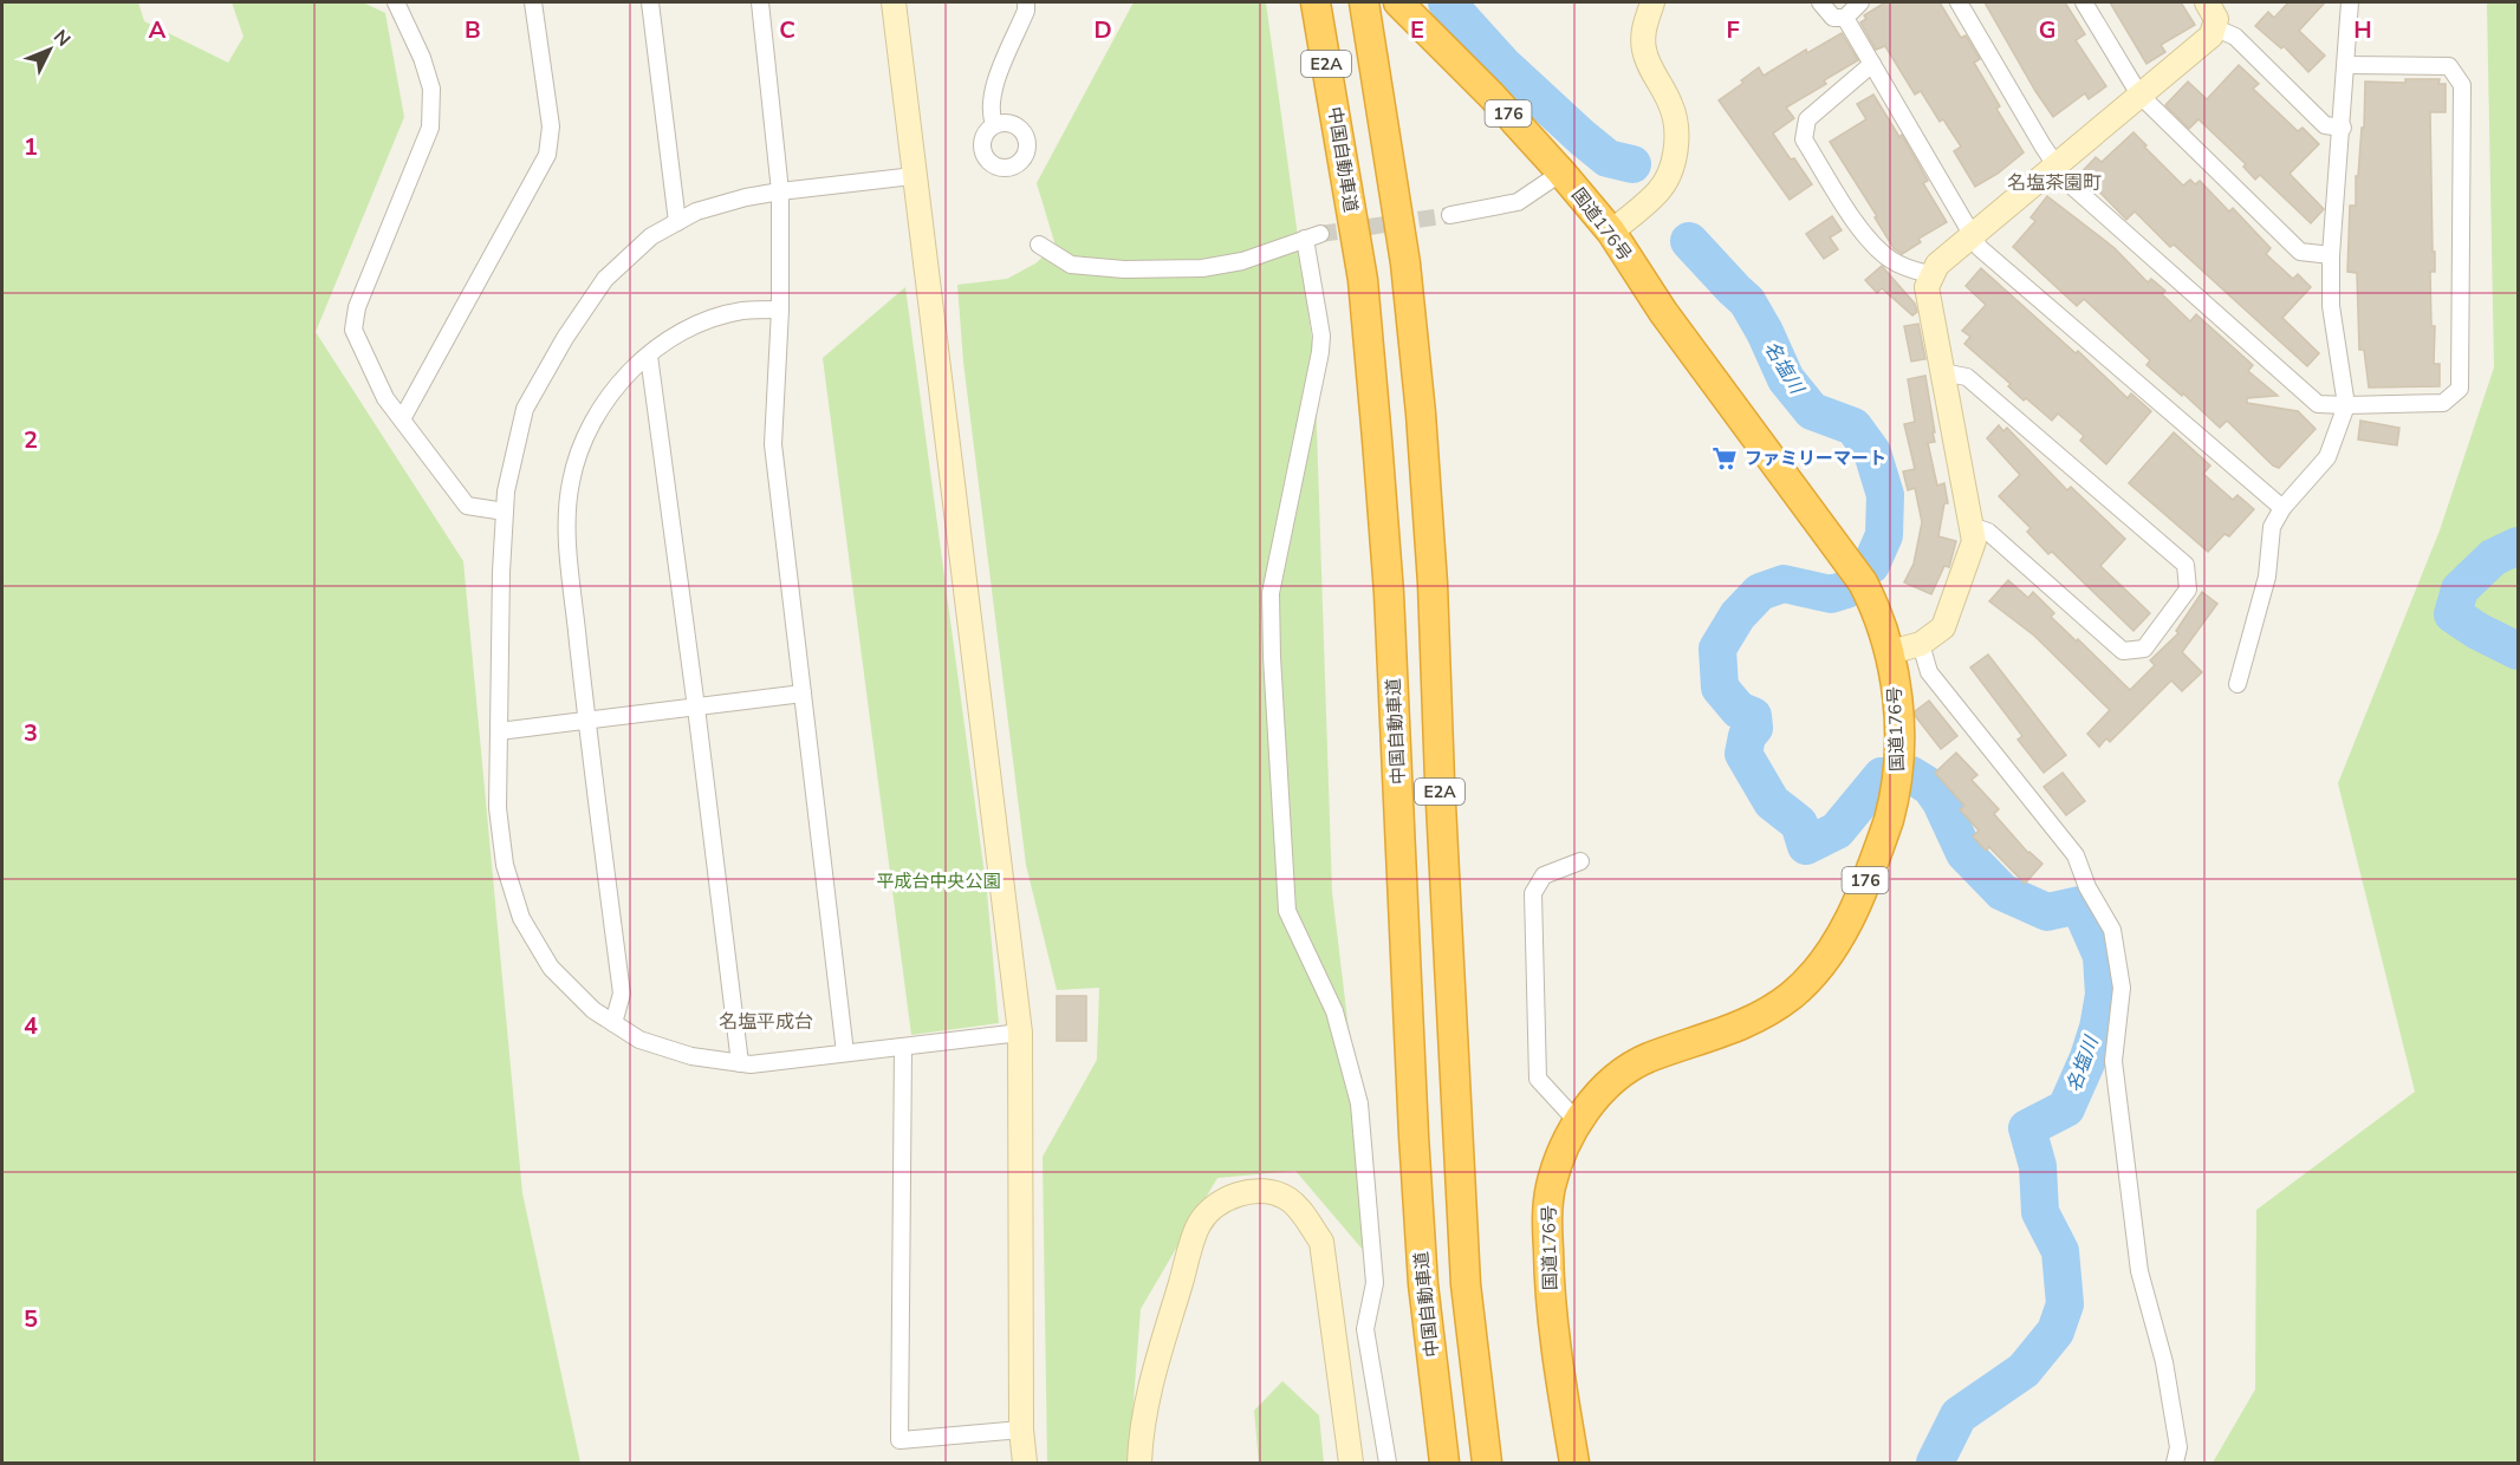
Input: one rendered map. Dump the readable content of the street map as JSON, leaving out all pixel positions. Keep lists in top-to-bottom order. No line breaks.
{"streets":{"highway":["E2A","176","中国自動車道","国道176号"]},"districts":["名塩茶園町","名塩平成台"],"water":["名塩川"],"parks":["平成台中央公園"],"places":{"supermarket":["ファミリーマート"]},"north":"top right","grid":{"columns":["A","B","C","D","E","F","G","H"],"rows":["1","2","3","4","5"]}}
